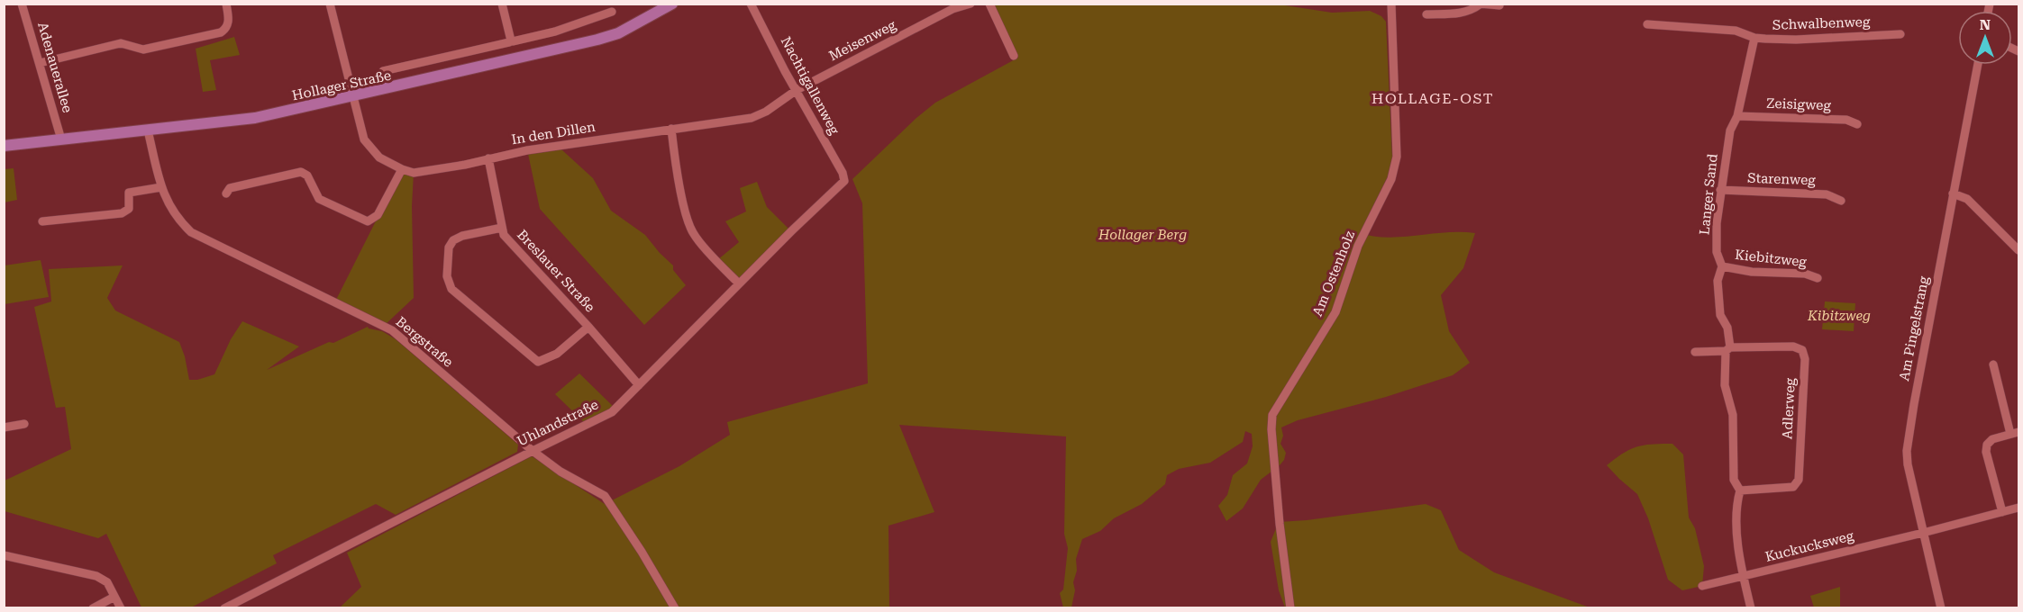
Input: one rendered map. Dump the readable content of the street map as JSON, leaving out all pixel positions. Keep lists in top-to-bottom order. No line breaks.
{"streets":{"main road":["Hollager Straße"],"street":["Schwalbenweg","Meisenweg","Adenauerallee","Nachtigallenweg","Zeisigweg","In den Dillen","Starenweg","Langer Sand","Kiebitzweg","Breslauer Straße","Am Ostenholz","Am Pingelstrang","Bergstraße","Adlerweg","Uhlandstraße","Kuckucksweg"]},"crossings":[["Schwalbenweg","Langer Sand"],["Meisenweg","Nachtigallenweg"],["Meisenweg","In den Dillen"],["Adenauerallee","Hollager Straße"],["Hollager Straße","In den Dillen"],["Hollager Straße","Bergstraße"],["Nachtigallenweg","In den Dillen"],["Nachtigallenweg","Uhlandstraße"],["Zeisigweg","Langer Sand"],["In den Dillen","Breslauer Straße"],["Starenweg","Langer Sand"],["Langer Sand","Kiebitzweg"],["Langer Sand","Adlerweg"],["Langer Sand","Kuckucksweg"],["Breslauer Straße","Uhlandstraße"],["Am Pingelstrang","Kuckucksweg"],["Bergstraße","Uhlandstraße"]],"districts":["HOLLAGE-OST"],"parks":["Hollager Berg","Kibitzweg"],"north":"top"}
